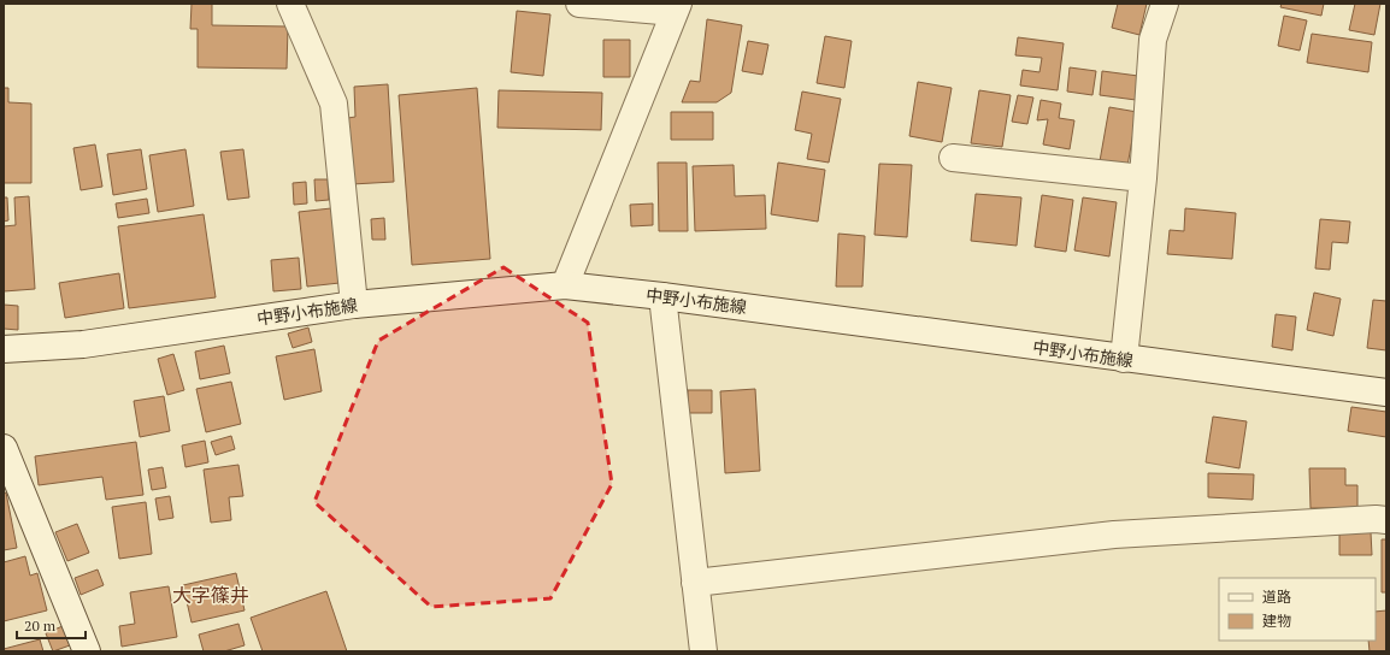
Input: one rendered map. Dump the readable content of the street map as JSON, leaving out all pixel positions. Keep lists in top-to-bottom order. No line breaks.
{"streets":{"street":["中野小布施線"]},"districts":["大字篠井"],"legend":["道路","建物"],"scale_bar":"20 m"}
